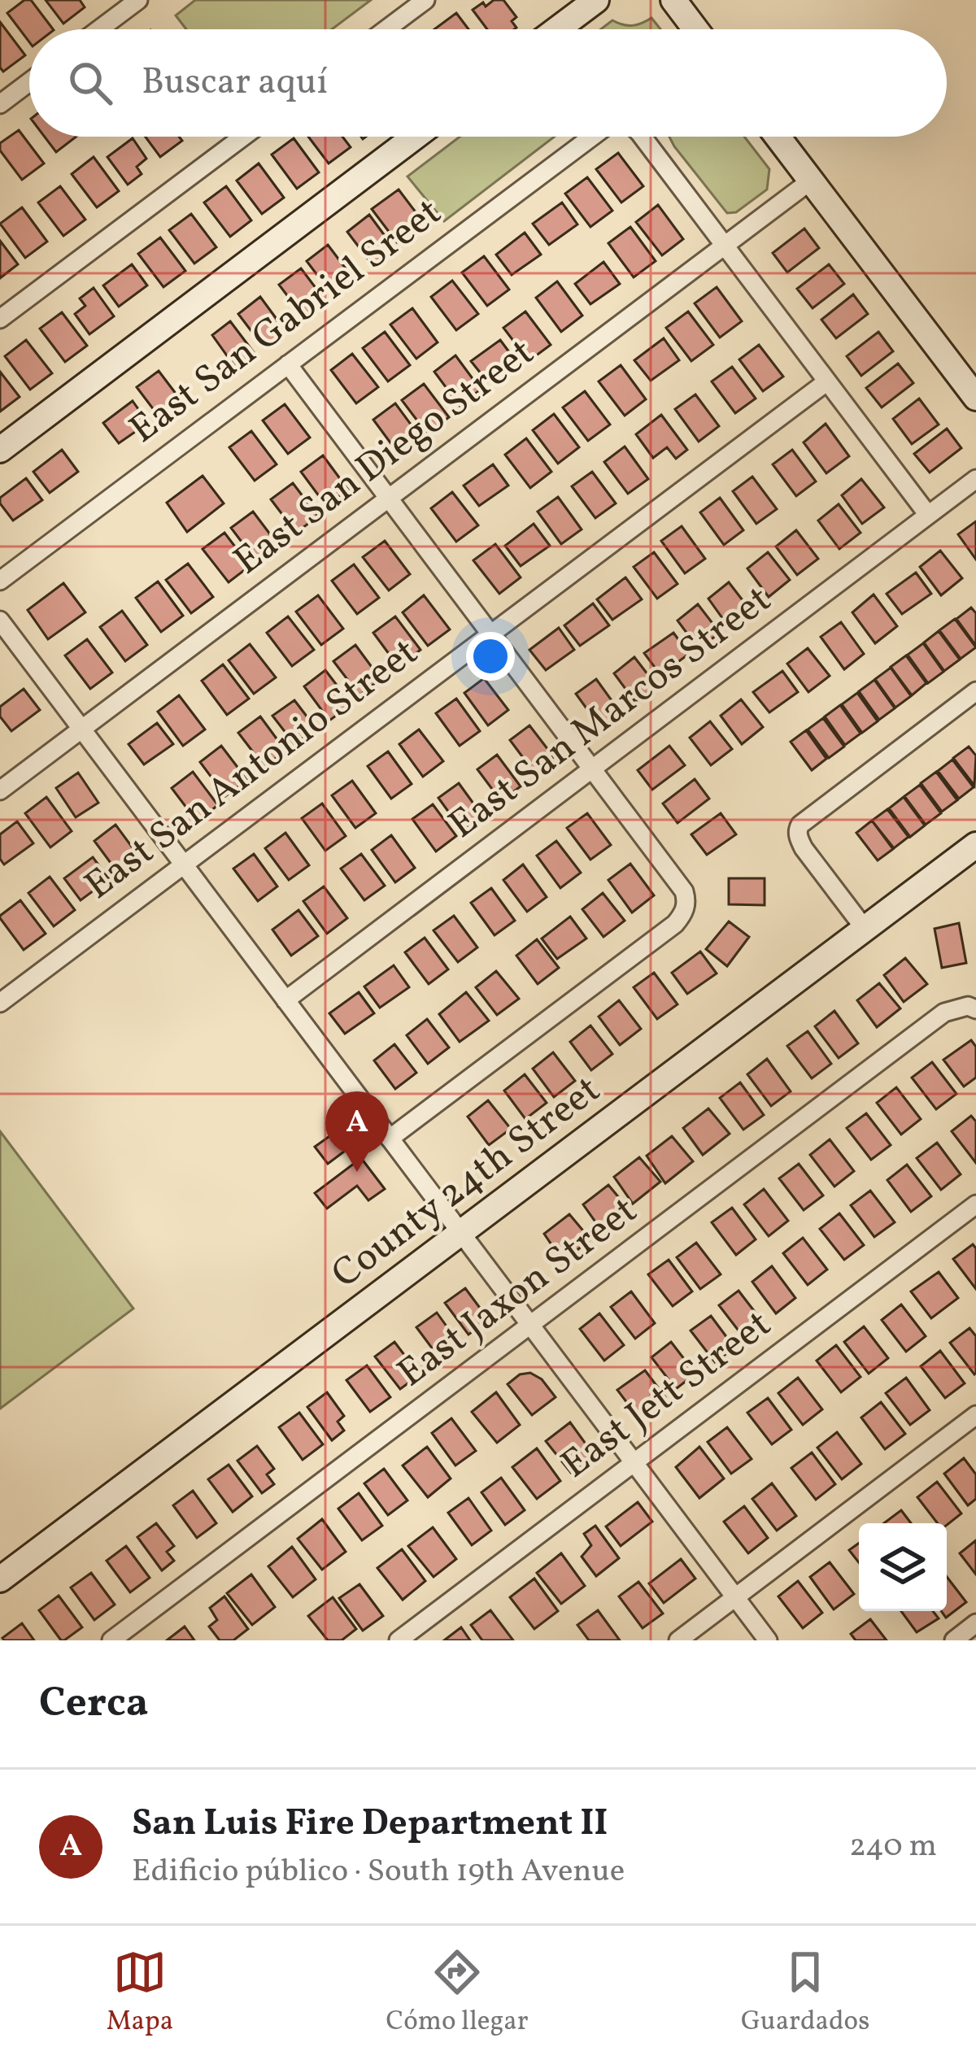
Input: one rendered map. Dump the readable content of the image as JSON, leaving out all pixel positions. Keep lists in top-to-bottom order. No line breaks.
{"streets":{"street":["East San Gabriel Sreet","East San Diego Street","East San Marcos Street","East San Antonio Street","County 24th Street","East Jaxon Street","East Jett Street"]},"page":{"search":"Buscar aquí","pins":"A","heading":"Cerca","list":[{"mark":"A","name":"San Luis Fire Department II","note":"Edificio público · South 19th Avenue","value":"240 m"}],"nav":["Mapa","Cómo llegar","Guardados"]}}
